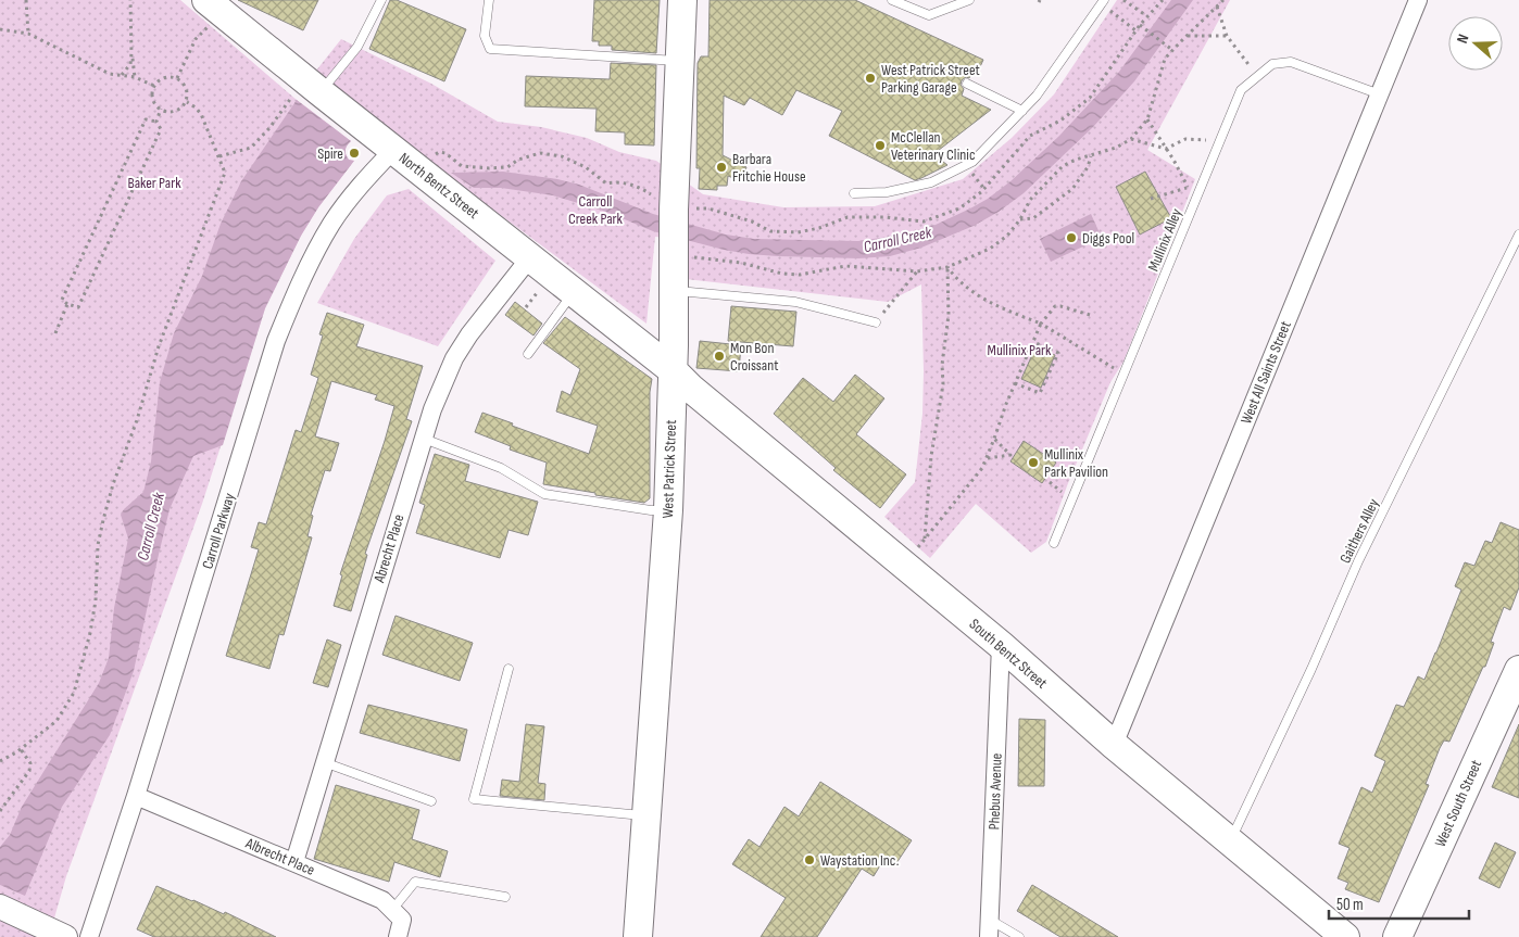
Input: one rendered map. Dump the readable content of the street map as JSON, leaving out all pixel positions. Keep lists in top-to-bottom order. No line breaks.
{"streets":{"main road":["North Bentz Street","West Patrick Street","South Bentz Street","West South Street"],"street":["West All Saints Street","Carroll Parkway","Abrecht Place","Phebus Avenue","Albrecht Place"],"lane":["Mullinix Alley","Gaithers Alley"]},"crossings":[["North Bentz Street","West Patrick Street"],["North Bentz Street","Carroll Parkway"],["North Bentz Street","Abrecht Place"],["North Bentz Street","South Bentz Street"],["Mullinix Alley","West All Saints Street"],["West All Saints Street","South Bentz Street"],["West Patrick Street","South Bentz Street"],["Carroll Parkway","Albrecht Place"],["Gaithers Alley","South Bentz Street"],["Abrecht Place","Albrecht Place"],["South Bentz Street","Phebus Avenue"]],"water":["Carroll Creek"],"parks":["Baker Park","Carroll Creek Park","Mullinix Park"],"places":["West Patrick Street Parking Garage","McClellan Veterinary Clinic","Spire","Barbara Fritchie House","Diggs Pool","Mon Bon Croissant","Mullinix Park Pavilion","Waystation Inc."],"scale_bar":"50 m","north":"left"}
